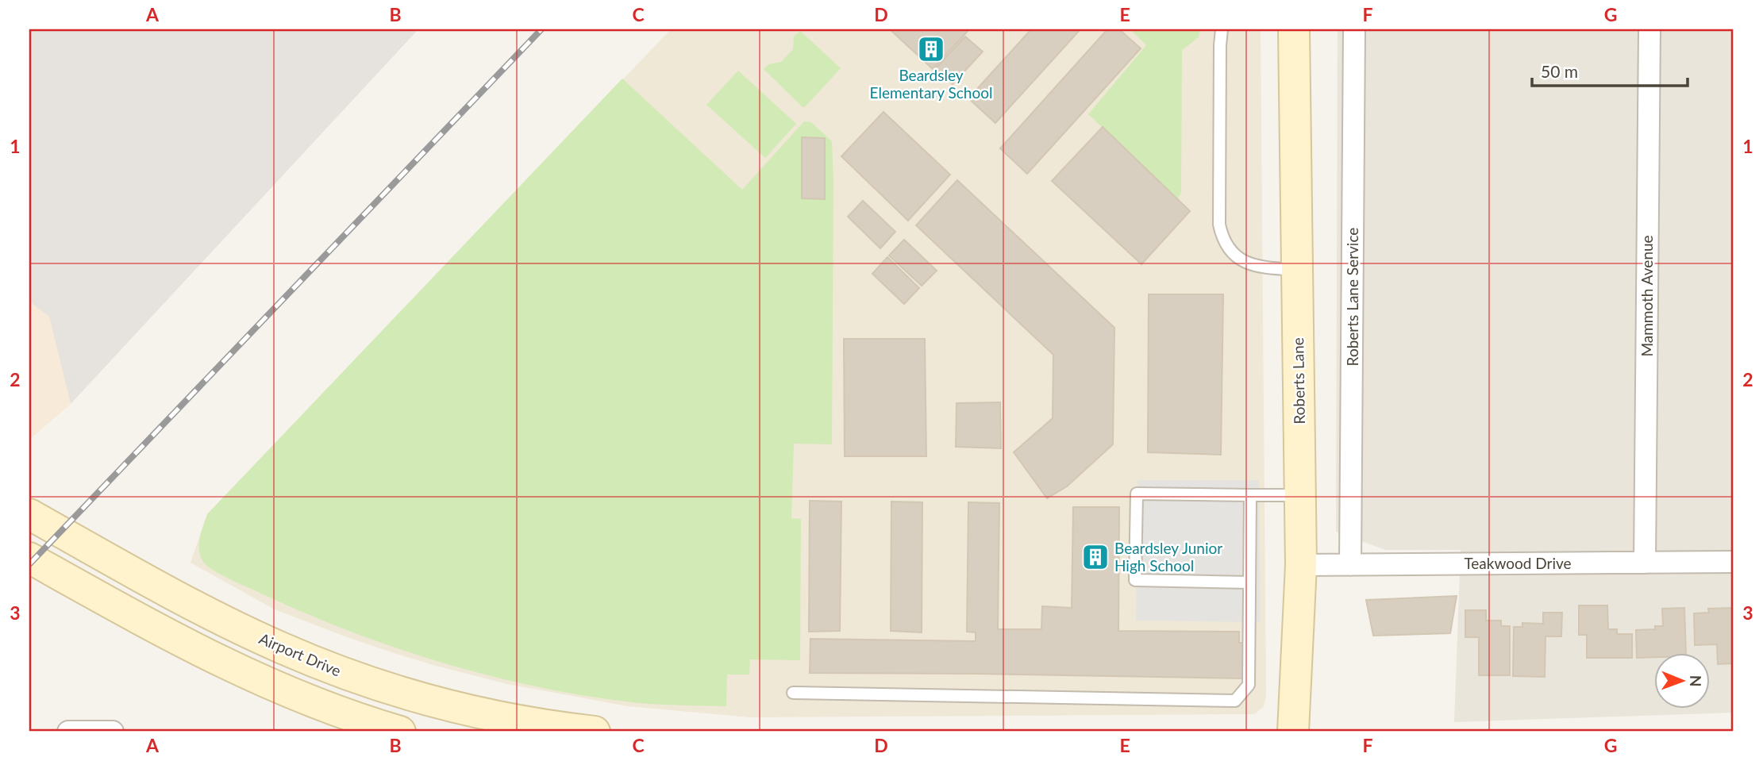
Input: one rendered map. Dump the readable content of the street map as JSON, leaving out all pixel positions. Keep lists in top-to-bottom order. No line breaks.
{"streets":{"main road":["Roberts Lane","Airport Drive"],"street":["Mammoth Avenue","Roberts Lane Service","Teakwood Drive"]},"crossings":[["Mammoth Avenue","Teakwood Drive"],["Roberts Lane Service","Teakwood Drive"],["Roberts Lane","Teakwood Drive"]],"places":{"building":["Beardsley Elementary School","Beardsley Junior High School"]},"scale_bar":"50 m","north":"right","grid":{"columns":["A","B","C","D","E","F","G"],"rows":["1","2","3"]}}
